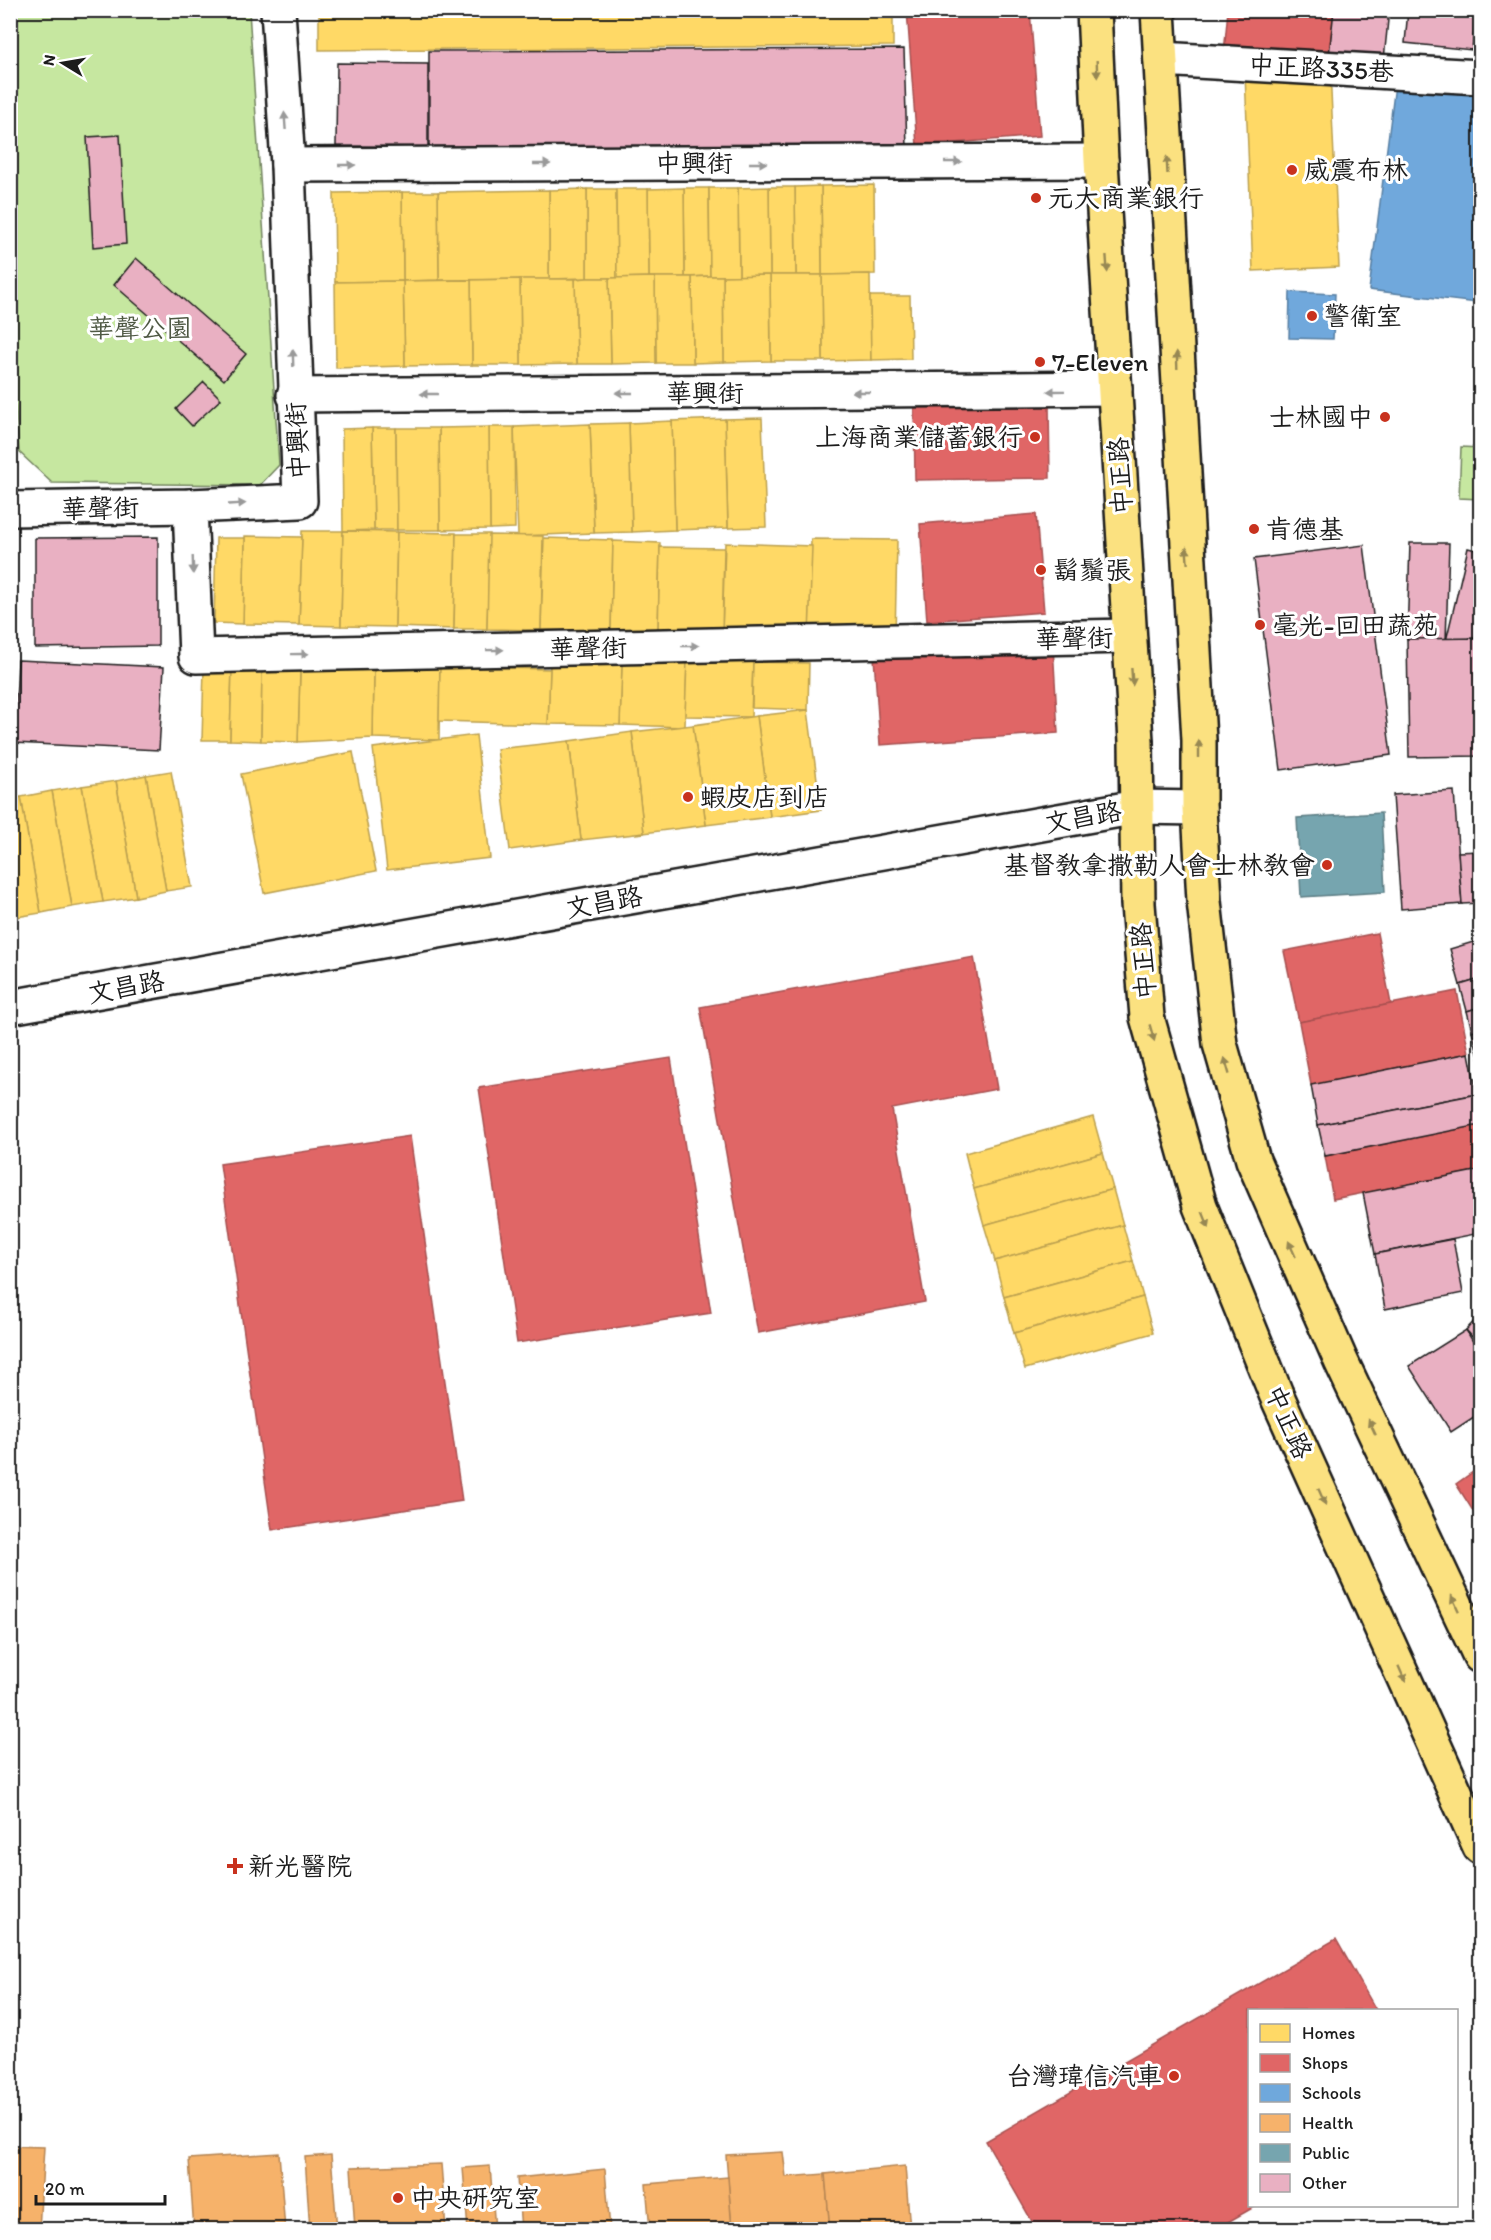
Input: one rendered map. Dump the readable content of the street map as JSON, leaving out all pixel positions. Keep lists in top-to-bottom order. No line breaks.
{"streets":{"main road":["中正路"],"street":["中正路335巷","中興街","華興街","華聲街","文昌路"]},"crossings":[["中興街","華興街"],["中興街","中正路"],["中興街","華聲街"],["華興街","中正路"],["中正路","華聲街"],["中正路","文昌路"]],"one_way":["華興街","華聲街"],"parks":["華聲公園"],"places":{"other":["威震布林","元大商業銀行","警衛室","7-Eleven","士林國中","上海商業儲蓄銀行","肯德基","鬍鬚張","毫光-回田蔬苑","蝦皮店到店","基督教拿撒勒人會士林教會","台灣瑋信汽車","中央研究室"],"health":["新光醫院"]},"legend":["Homes","Shops","Schools","Health","Public","Other"],"scale_bar":"20 m","north":"left"}
